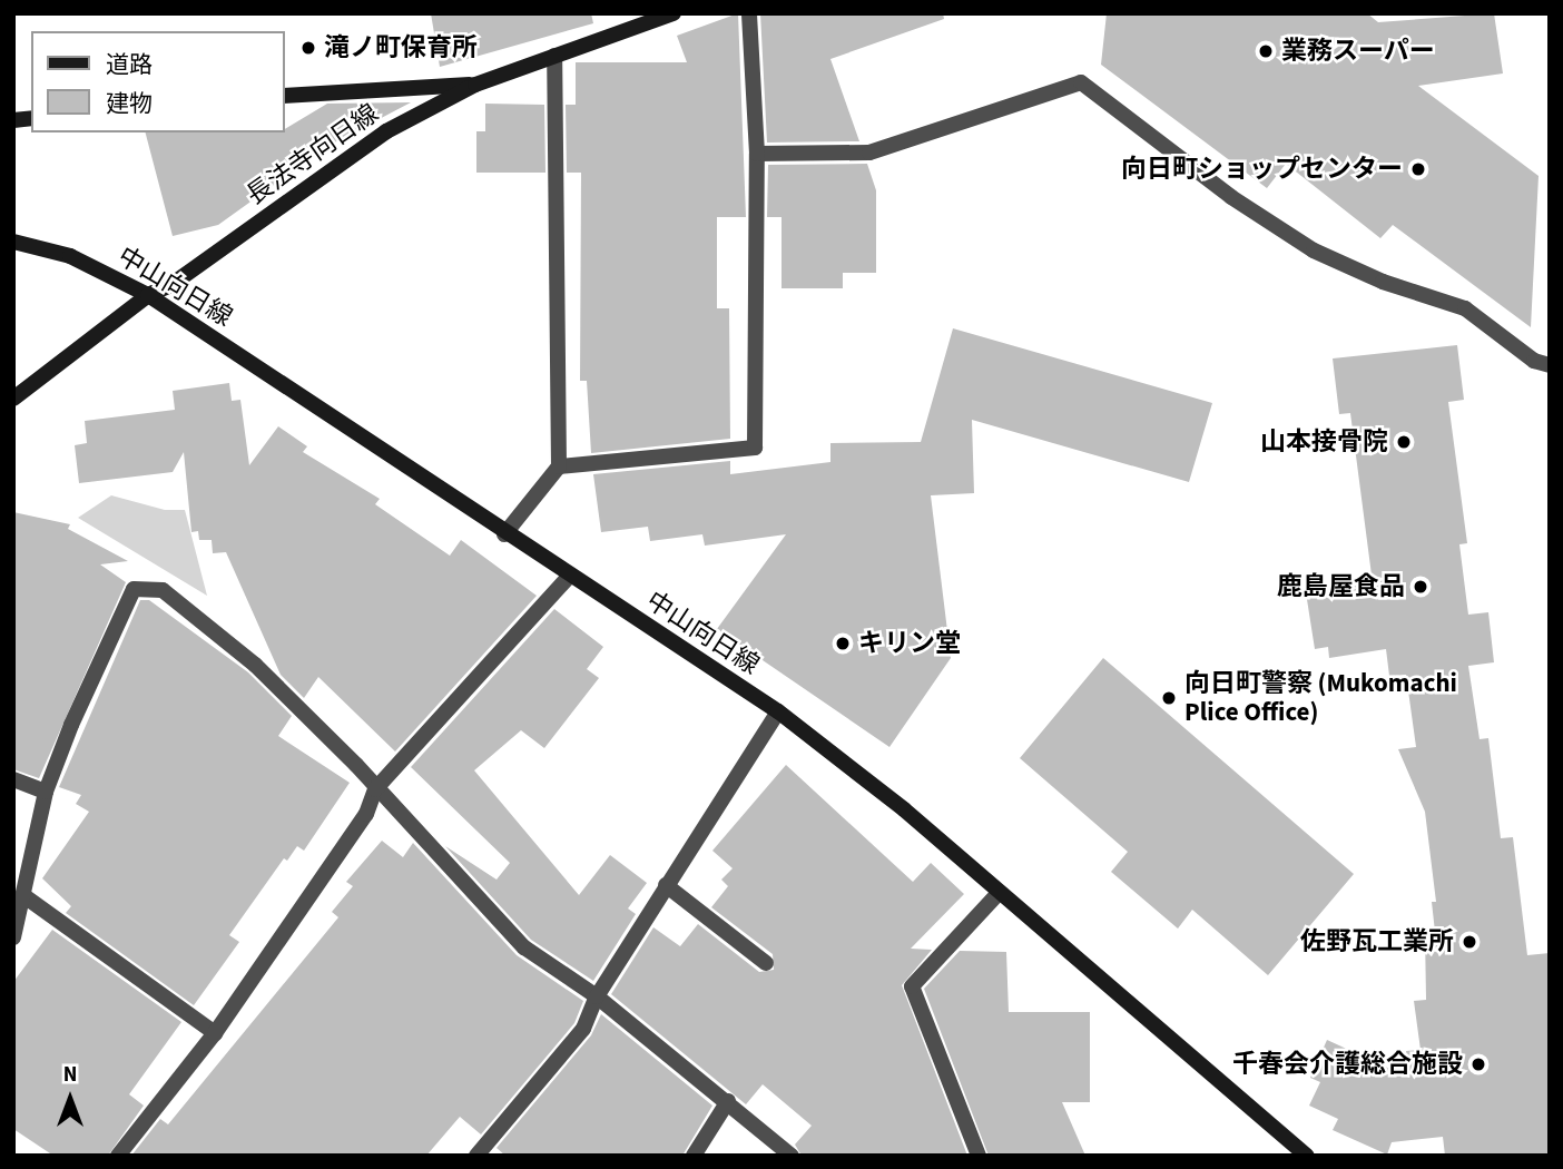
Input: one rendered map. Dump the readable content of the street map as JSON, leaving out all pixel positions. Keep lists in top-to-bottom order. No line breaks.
{"streets":{"main road":["長法寺向日線","中山向日線"]},"crossings":[["長法寺向日線","中山向日線"]],"places":["滝ノ町保育所","業務スーパー","向日町ショップセンター","山本接骨院","鹿島屋食品","キリン堂","向日町警察 (Mukomachi Plice Office)","佐野瓦工業所","千春会介護総合施設"],"legend":["道路","建物"],"north":"top"}
